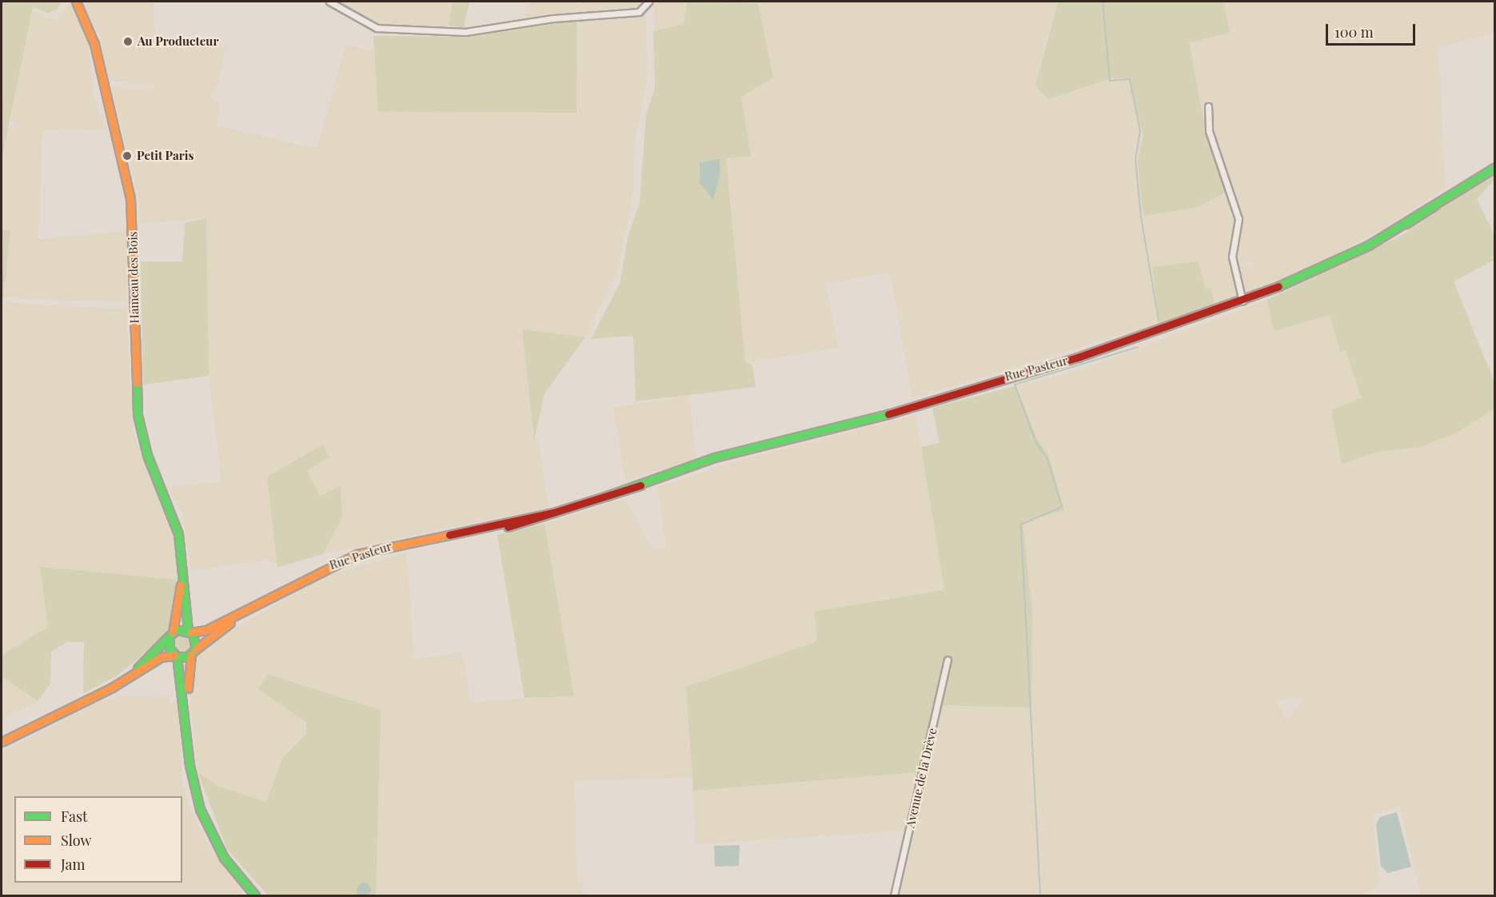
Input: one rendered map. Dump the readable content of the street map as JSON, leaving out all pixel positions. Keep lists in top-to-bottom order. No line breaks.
{"streets":{"main road":["Hameau des Bois","Rue Pasteur"],"street":["Avenue de la Drève"]},"crossings":[["Hameau des Bois","Rue Pasteur"]],"places":["Au Producteur","Petit Paris"],"legend":["Fast","Slow","Jam"],"scale_bar":"100 m"}
